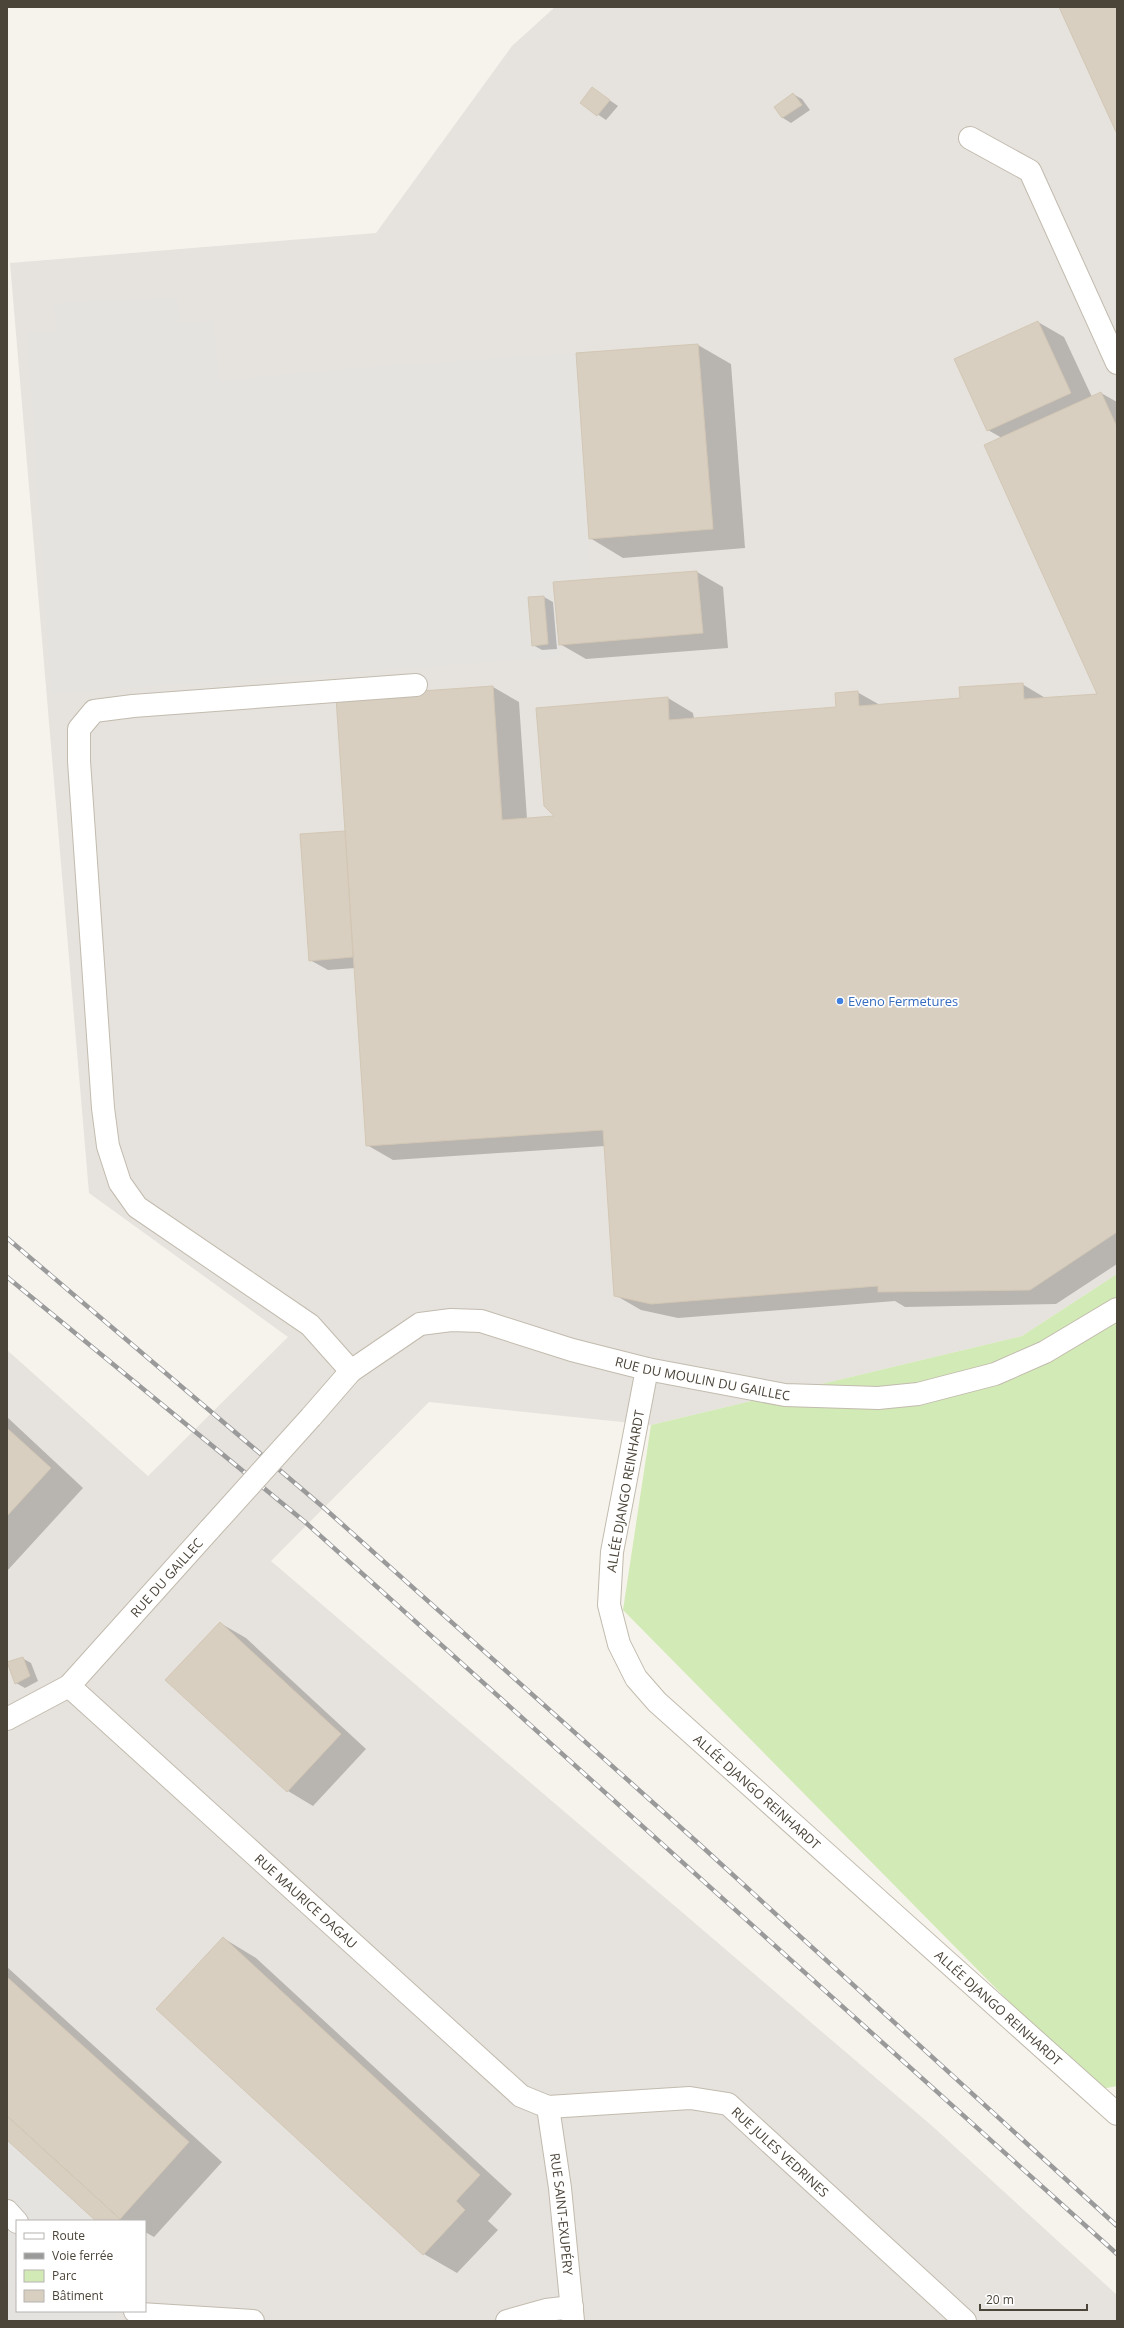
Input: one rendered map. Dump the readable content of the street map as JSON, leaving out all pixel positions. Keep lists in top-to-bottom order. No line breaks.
{"streets":{"street":["RUE DU MOULIN DU GAILLEC","ALLÉE DJANGO REINHARDT","RUE DU GAILLEC","RUE MAURICE DAGAU","RUE JULES VEDRINES","RUE SAINT-EXUPÉRY"]},"crossings":[["RUE DU MOULIN DU GAILLEC","ALLÉE DJANGO REINHARDT"],["RUE DU MOULIN DU GAILLEC","RUE DU GAILLEC"],["RUE DU GAILLEC","RUE MAURICE DAGAU"],["RUE MAURICE DAGAU","RUE JULES VEDRINES"],["RUE MAURICE DAGAU","RUE SAINT-EXUPÉRY"],["RUE JULES VEDRINES","RUE SAINT-EXUPÉRY"]],"places":["Eveno Fermetures"],"legend":["Route","Voie ferrée","Parc","Bâtiment"],"scale_bar":"20 m"}
